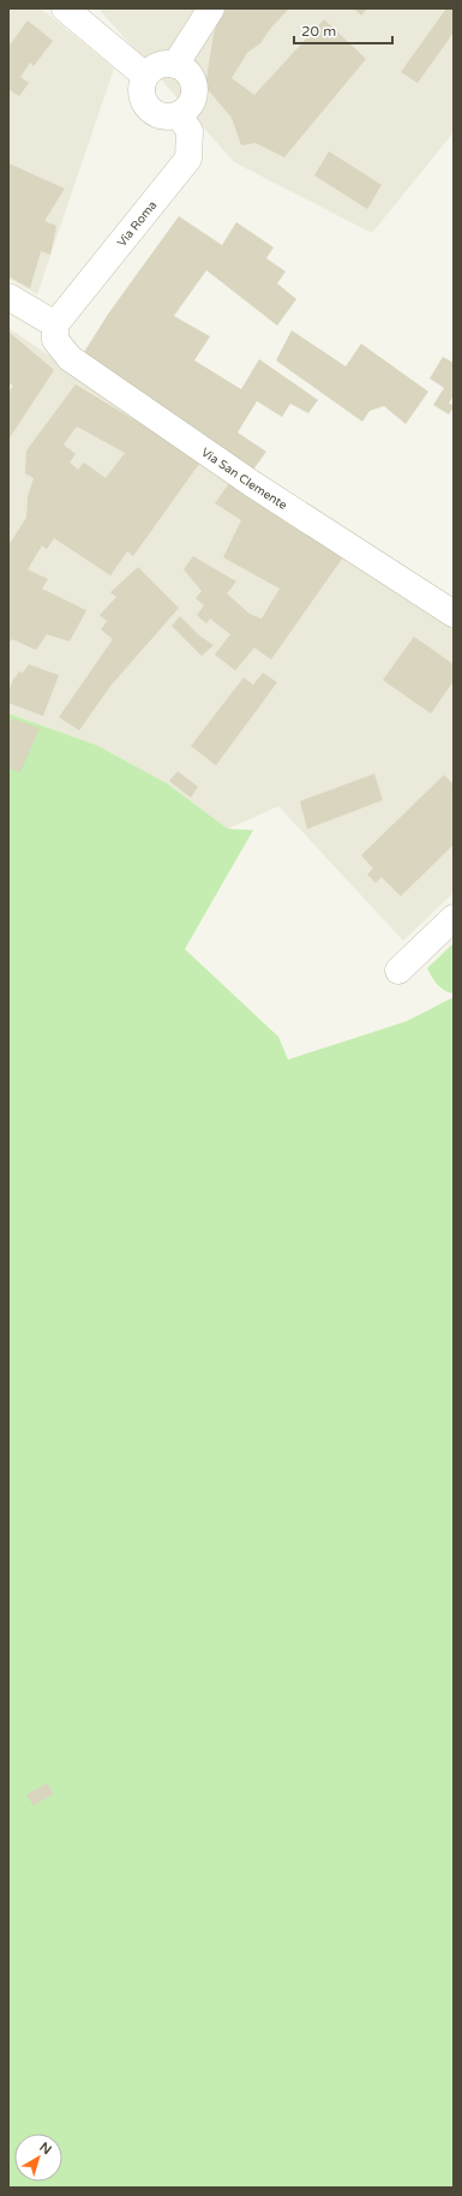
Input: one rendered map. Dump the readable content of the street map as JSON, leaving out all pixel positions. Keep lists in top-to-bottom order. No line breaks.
{"streets":{"street":["Via Roma","Via San Clemente"]},"crossings":[["Via Roma","Via San Clemente"]],"scale_bar":"20 m","north":"top right"}
